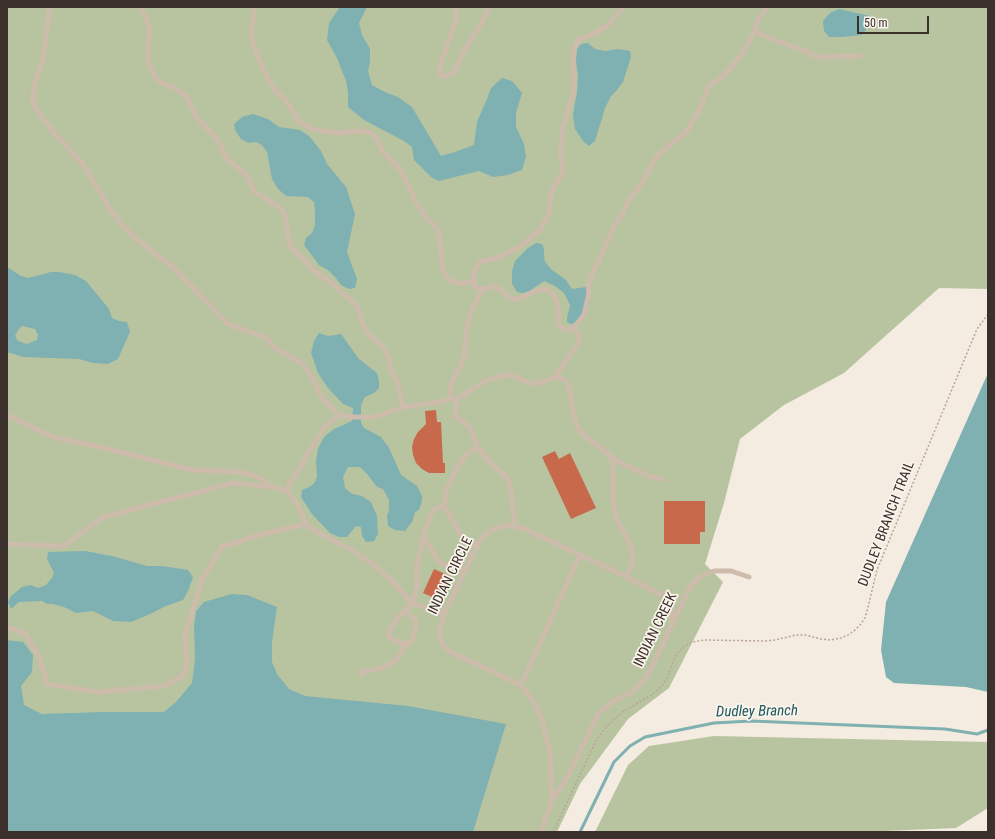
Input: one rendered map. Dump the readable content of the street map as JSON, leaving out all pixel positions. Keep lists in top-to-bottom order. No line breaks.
{"streets":{"lane":["INDIAN CIRCLE","INDIAN CREEK"],"path":["DUDLEY BRANCH TRAIL"]},"crossings":[["INDIAN CIRCLE","INDIAN CREEK"]],"water":["Dudley Branch"],"scale_bar":"50 m"}
